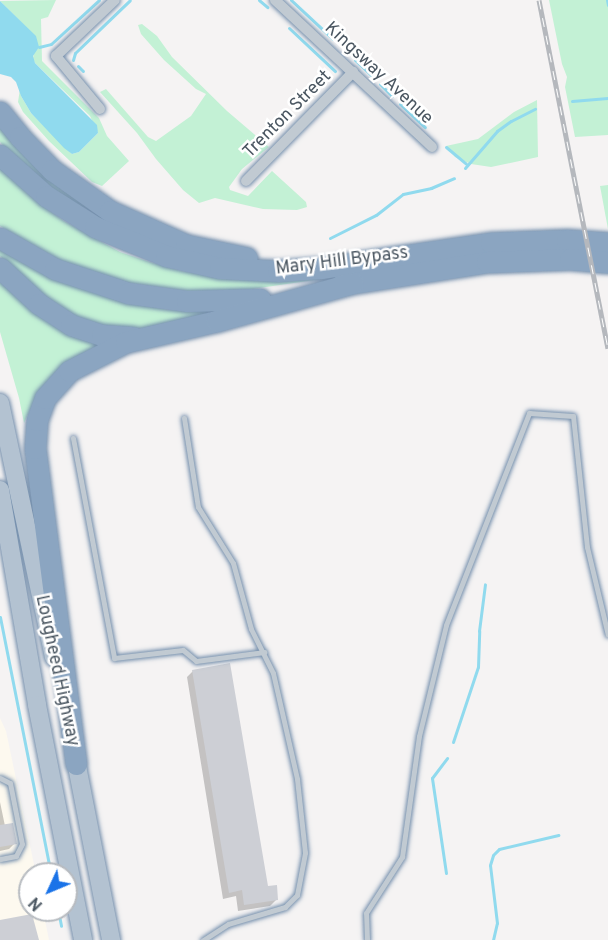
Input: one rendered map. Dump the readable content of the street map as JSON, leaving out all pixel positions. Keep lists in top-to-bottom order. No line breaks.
{"streets":{"highway":["Mary Hill Bypass"],"main road":["Lougheed Highway"],"street":["Kingsway Avenue","Trenton Street"]},"crossings":[["Kingsway Avenue","Trenton Street"]],"north":"bottom left"}
